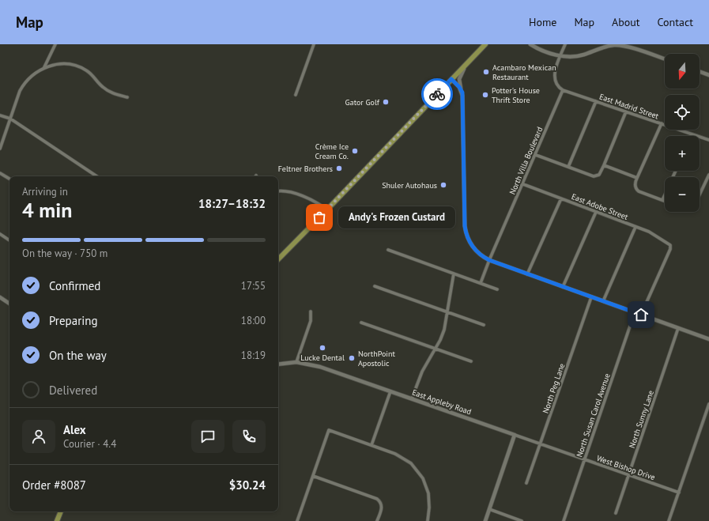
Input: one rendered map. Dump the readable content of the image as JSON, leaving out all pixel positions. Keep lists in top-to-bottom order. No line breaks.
{"streets":{"street":["East Madrid Street","North Villa Boulevard","East Adobe Street","North Peg Lane","East Appleby Road","North Susan Carol Avenue","North Sunny Lane","West Bishop Drive"]},"crossings":[["East Madrid Street","North Villa Boulevard"],["North Villa Boulevard","East Adobe Street"],["North Peg Lane","West Bishop Drive"],["East Appleby Road","West Bishop Drive"],["North Susan Carol Avenue","West Bishop Drive"],["North Sunny Lane","West Bishop Drive"]],"places":["Acambaro Mexican Restaurant","Potter's House Thrift Store","Gator Golf","Crème Ice Cream Co.","Feltner Brothers","Shuler Autohaus","Andy's Frozen Custard","Lucke Dental","NorthPoint Apostolic"],"north":"bottom","page":{"header":"Map","nav":["Home","Map","About","Contact"],"map_buttons":["+","−"],"heading":["4 min","Arriving in","18:27–18:32"],"panel":["Alex","Courier · 4.4","Order #8087","$30.24"],"bubble":"Andy's Frozen Custard","bar":"On the way · 750 m","list":[["Confirmed","17:55"],["Preparing","18:00"],["On the way","18:19"],"Delivered"]}}
